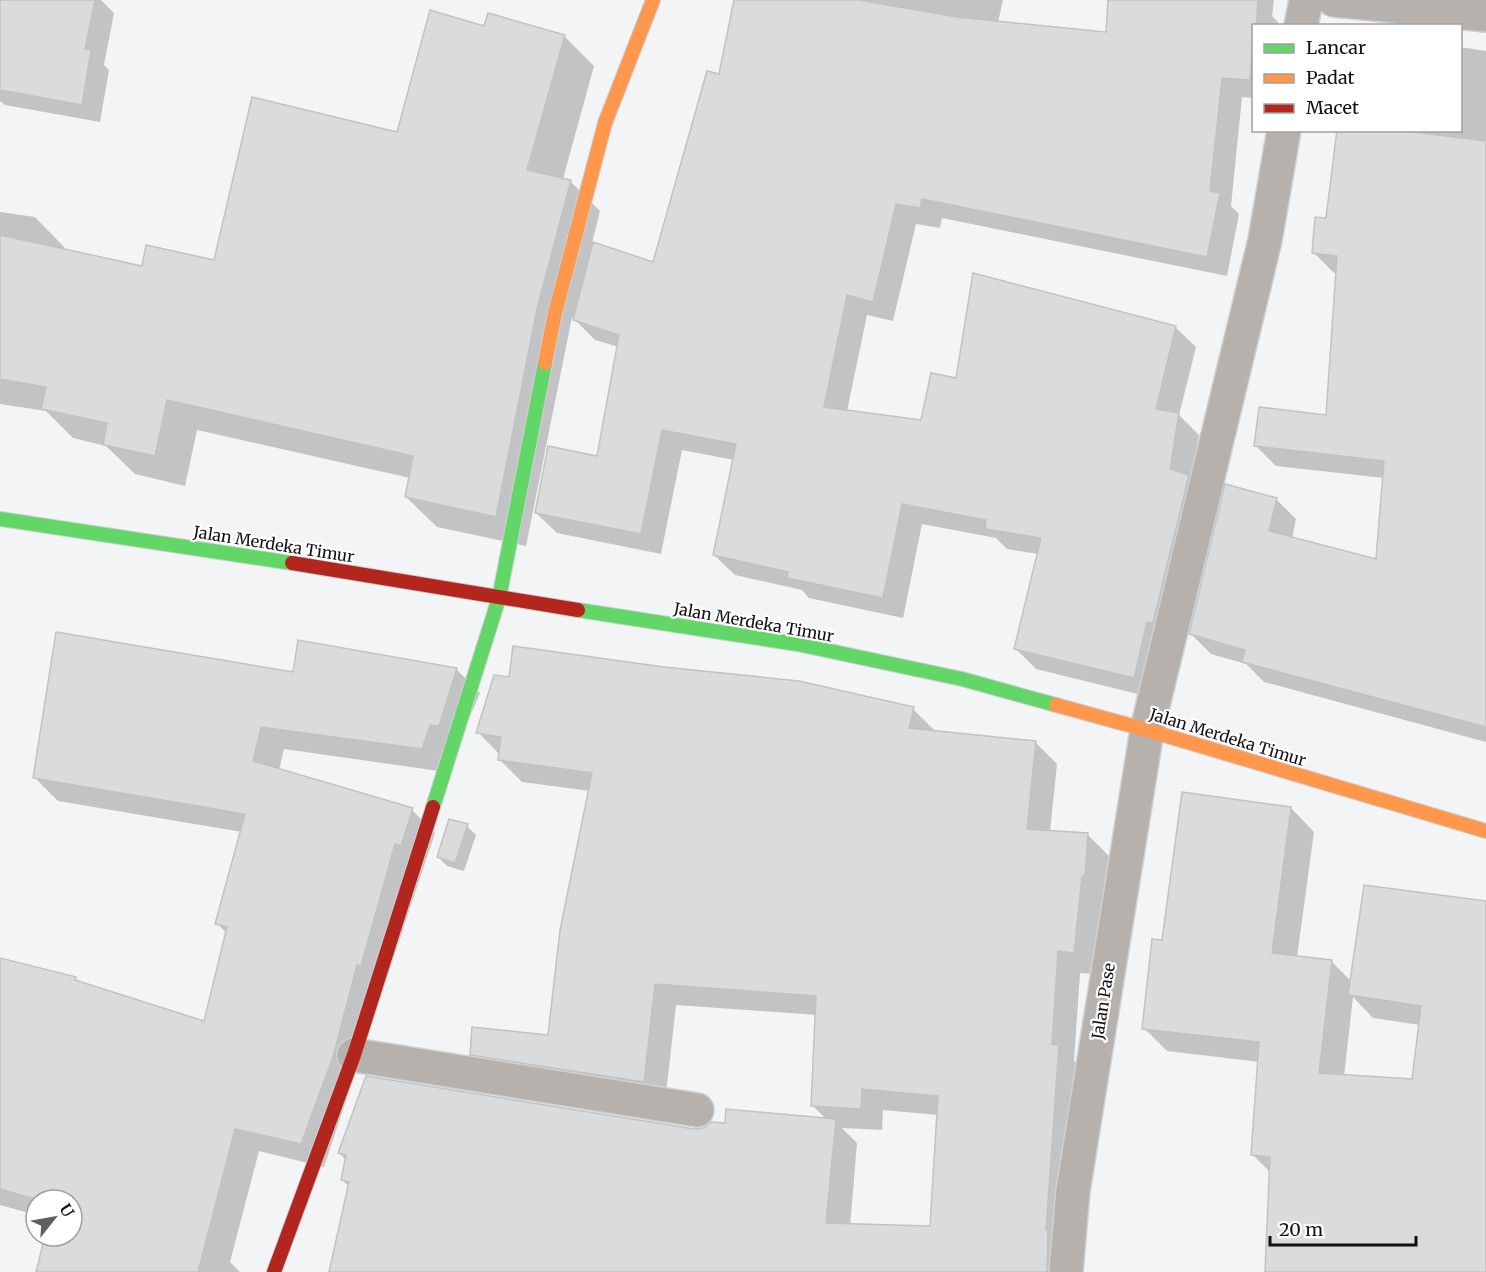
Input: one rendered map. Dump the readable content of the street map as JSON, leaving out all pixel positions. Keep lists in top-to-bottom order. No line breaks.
{"streets":{"main road":["Jalan Merdeka Timur"],"street":["Jalan Pase"]},"crossings":[["Jalan Merdeka Timur","Jalan Pase"]],"legend":["Lancar","Padat","Macet"],"scale_bar":"20 m","north":"top right"}
